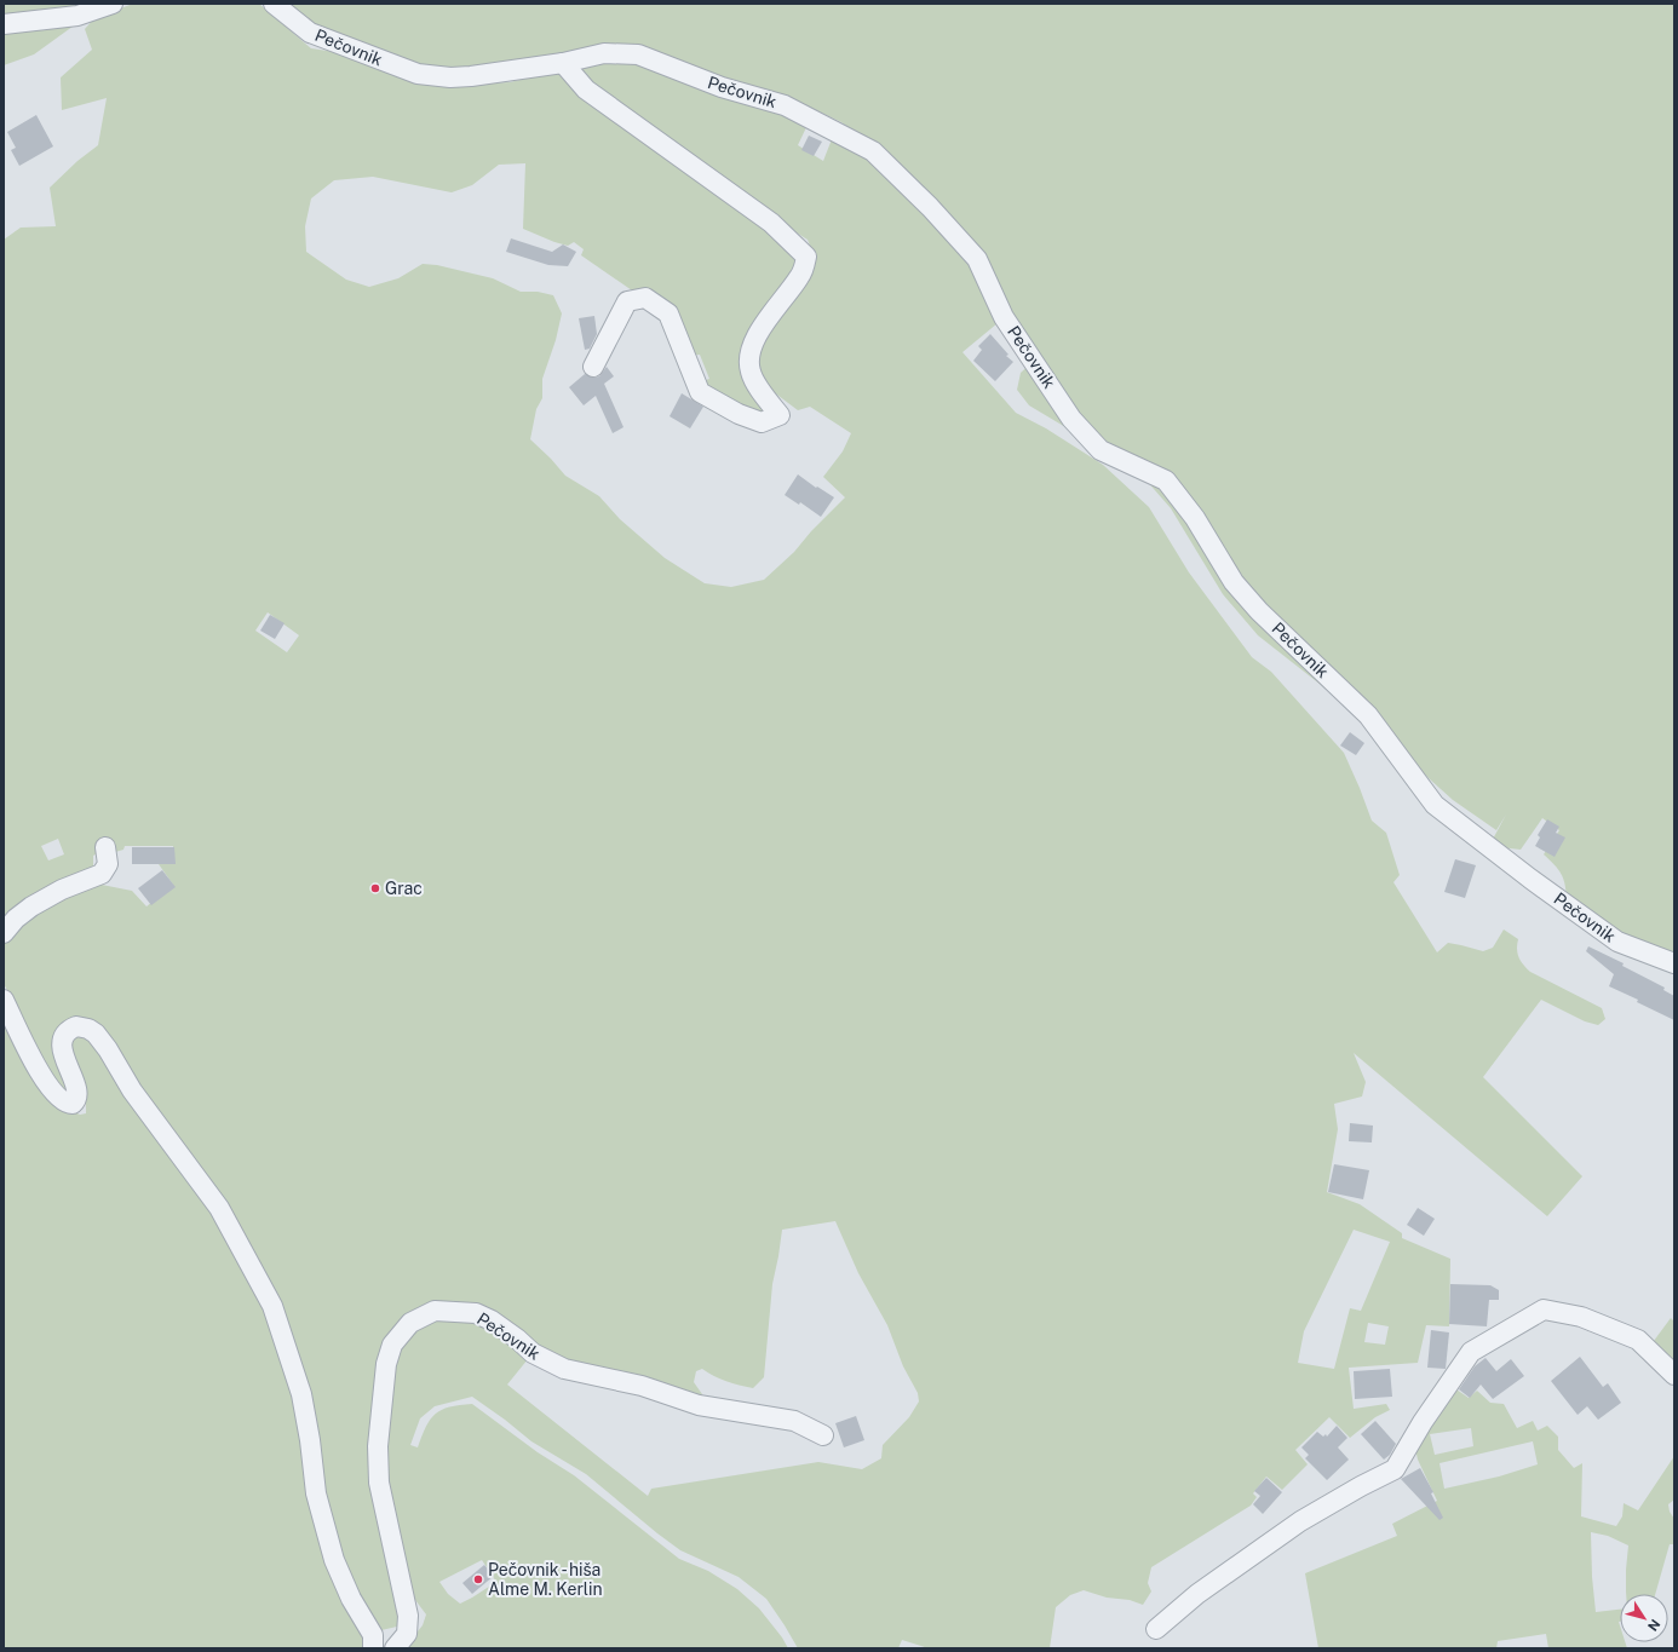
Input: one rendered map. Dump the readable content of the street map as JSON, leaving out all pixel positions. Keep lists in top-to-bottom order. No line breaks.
{"streets":{"street":["Pečovnik"]},"places":["Grac","Pečovnik - hiša Alme M. Kerlin"],"north":"bottom right"}
